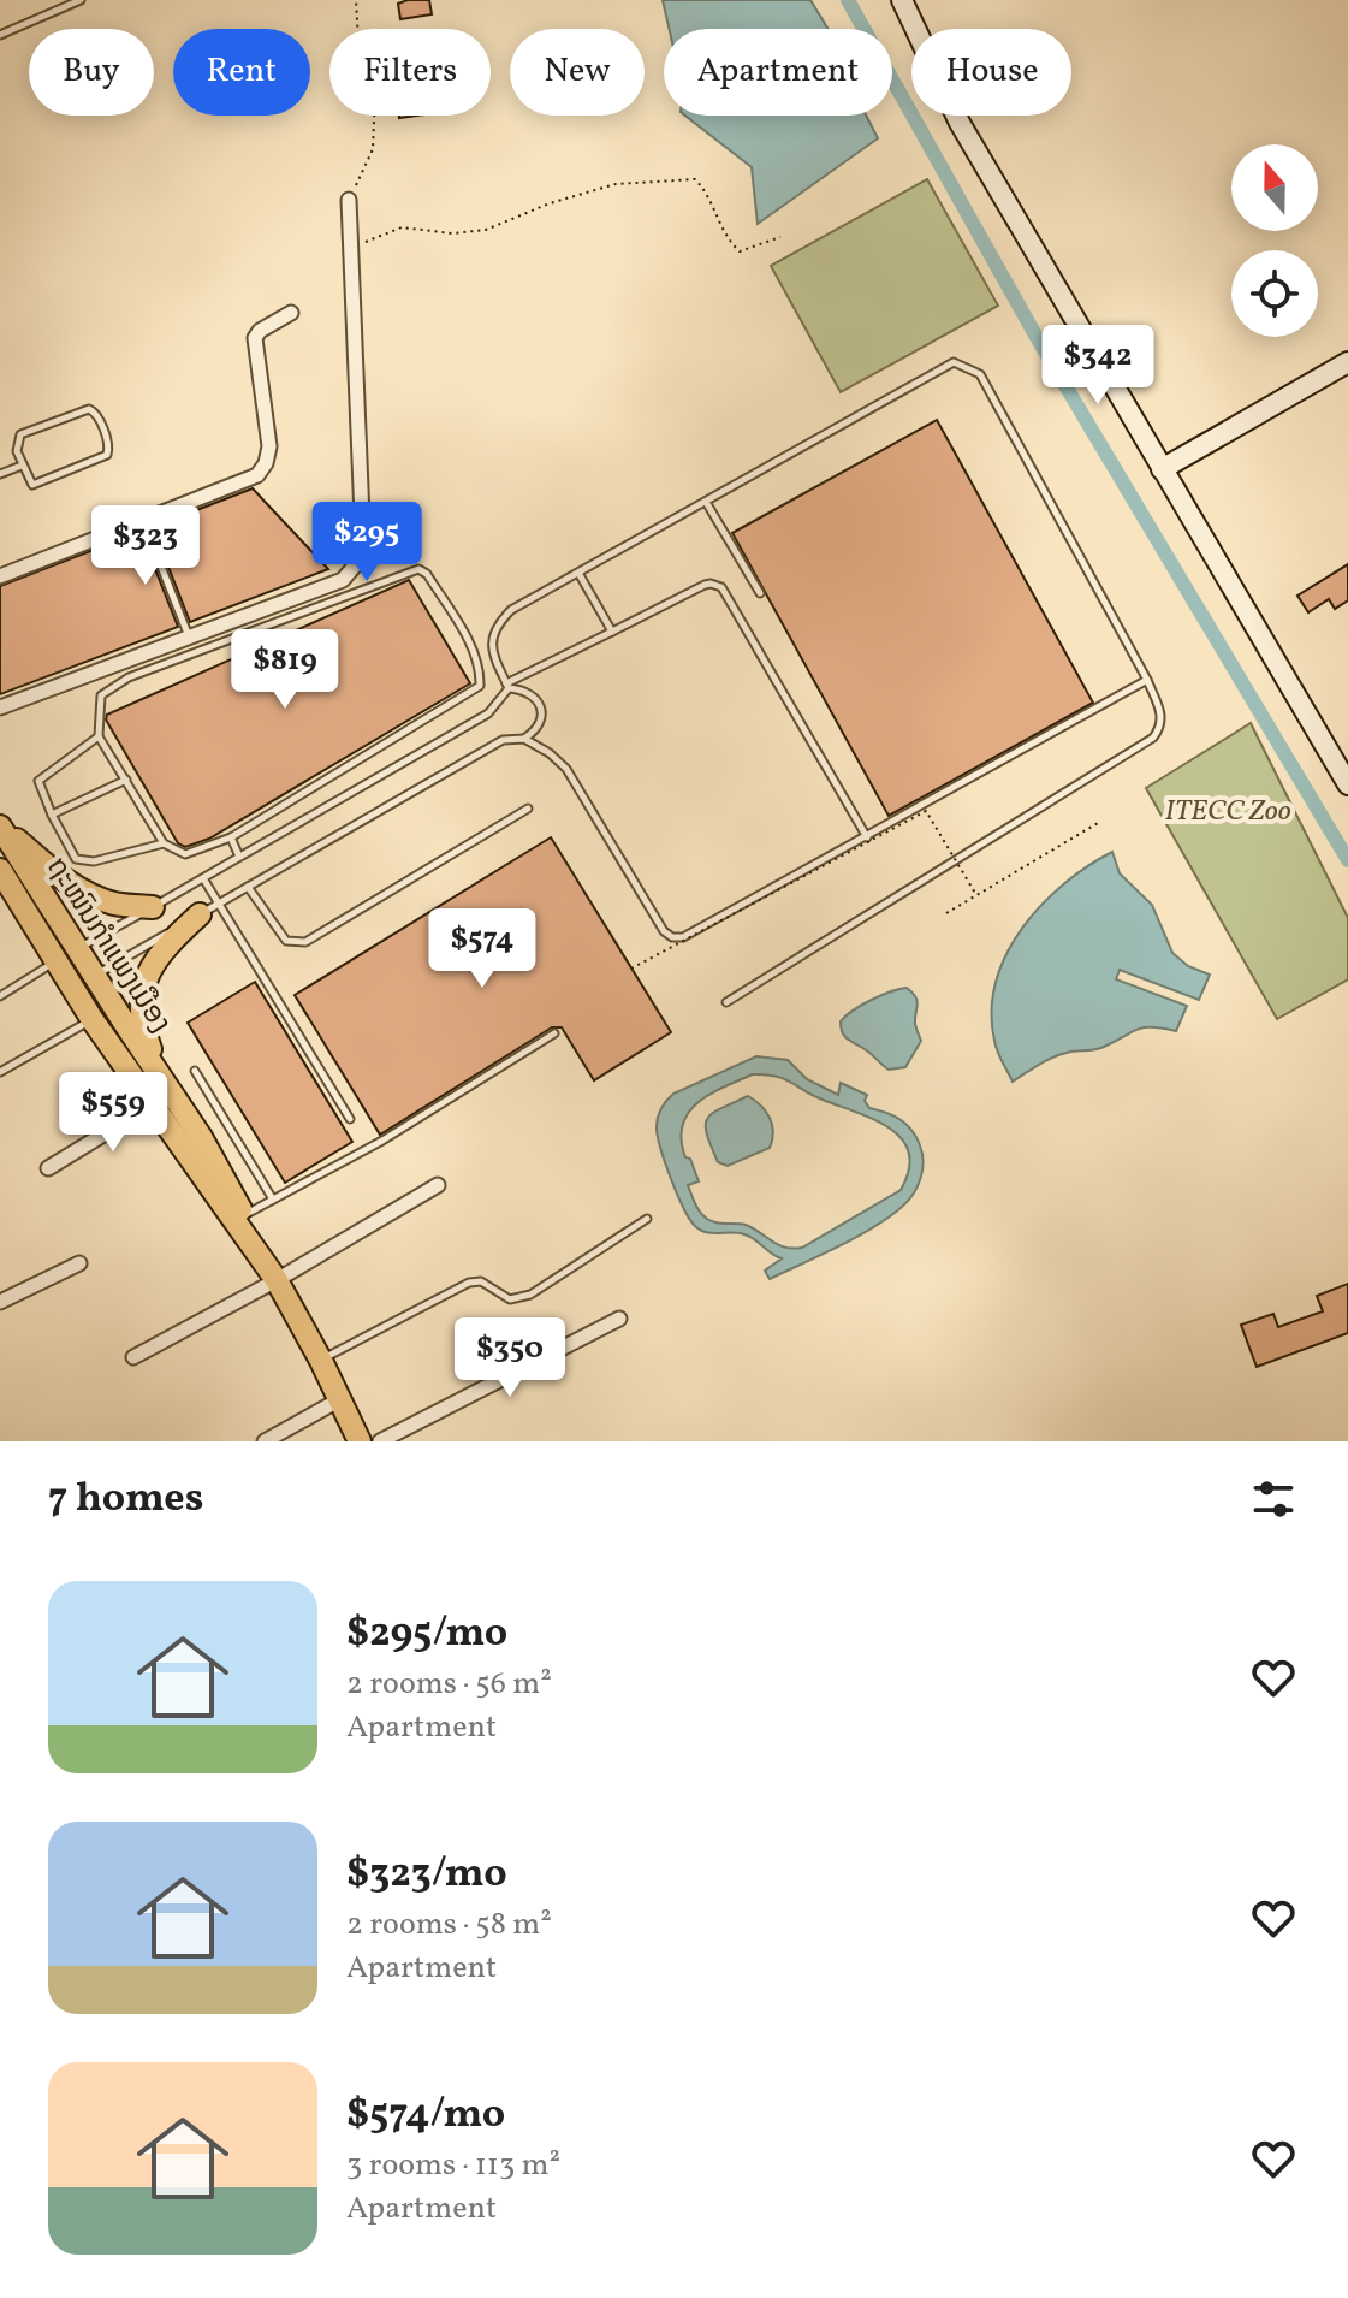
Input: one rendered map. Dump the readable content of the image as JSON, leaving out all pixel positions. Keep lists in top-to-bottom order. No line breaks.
{"streets":{"main road":["ຖະໜົນກຳແພງເມືອງ"]},"parks":["ITECC Zoo"],"north":"top","page":{"chip":["Buy","Rent","Filters","New","Apartment","House"],"price":["$342","$295","$323","$819","$574","$559","$350"],"heading":"7 homes","list":[{"name":"$295/mo","note":"2 rooms · 56 m² · Apartment"},{"name":"$323/mo","note":"2 rooms · 58 m² · Apartment"},{"name":"$574/mo","note":"3 rooms · 113 m² · Apartment"}]}}
